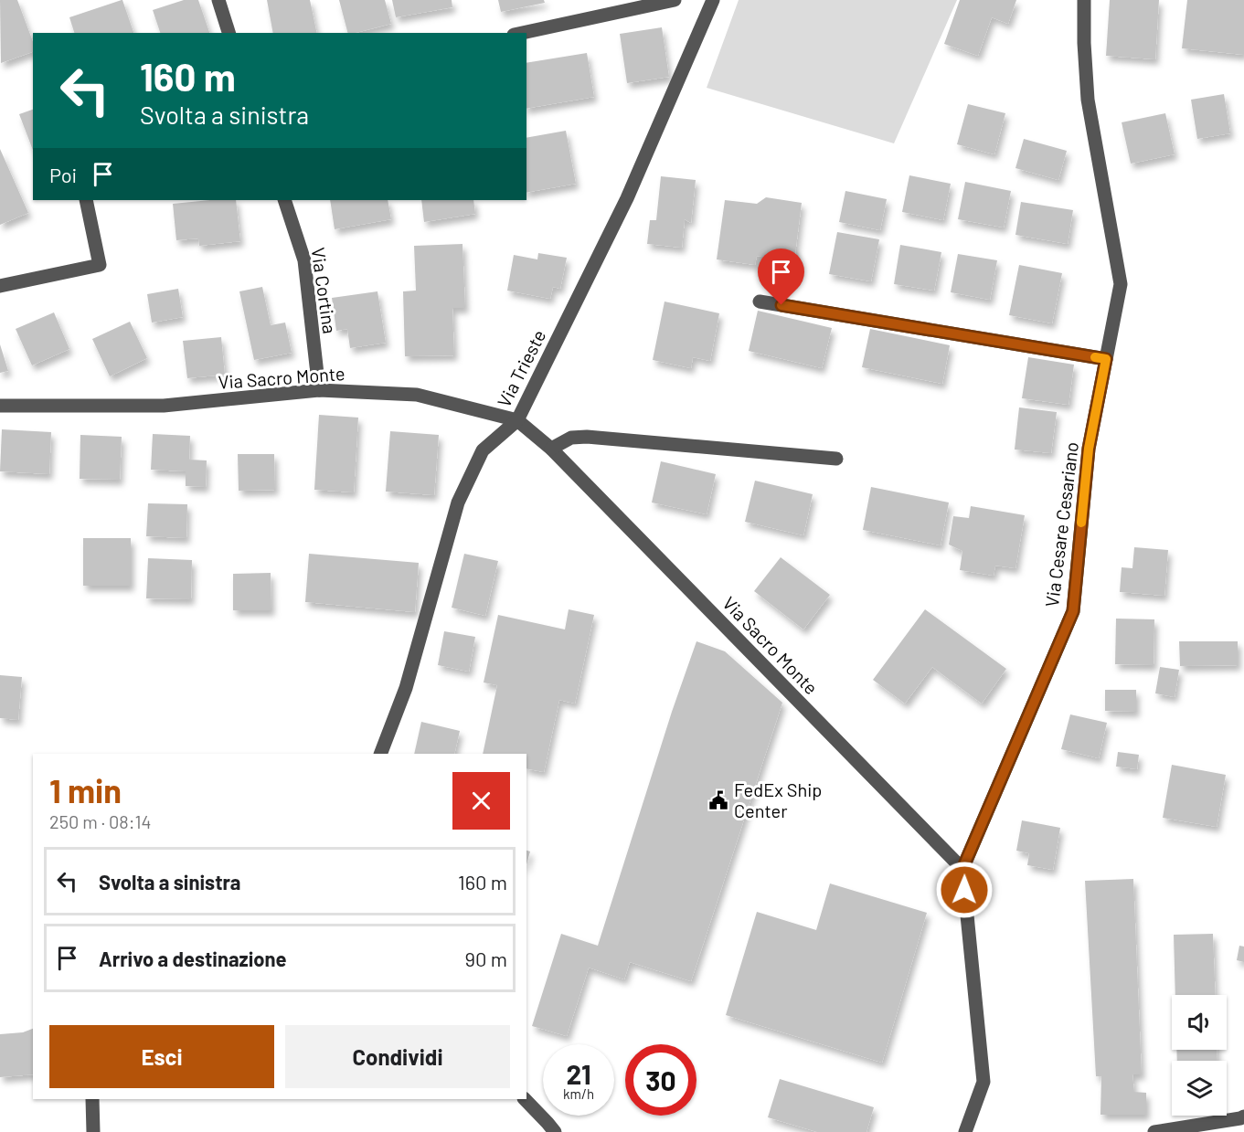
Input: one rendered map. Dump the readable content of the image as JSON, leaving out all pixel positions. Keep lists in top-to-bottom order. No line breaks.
{"streets":{"street":["Via Cortina","Via Trieste","Via Sacro Monte","Via Cesare Cesariano"]},"crossings":[["Via Cortina","Via Sacro Monte"],["Via Trieste","Via Sacro Monte"],["Via Sacro Monte","Via Cesare Cesariano"]],"places":{"public building":["FedEx Ship Center"]},"page":{"turn":["160 m","Svolta a sinistra"],"then":"Poi","heading":["1 min","250 m · 08:14"],"list":[{"name":"Svolta a sinistra","value":"160 m"},{"name":"Arrivo a destinazione","value":"90 m"}],"buttons":["Esci","Condividi"],"speed":"21 km/h","limit":"30"}}
